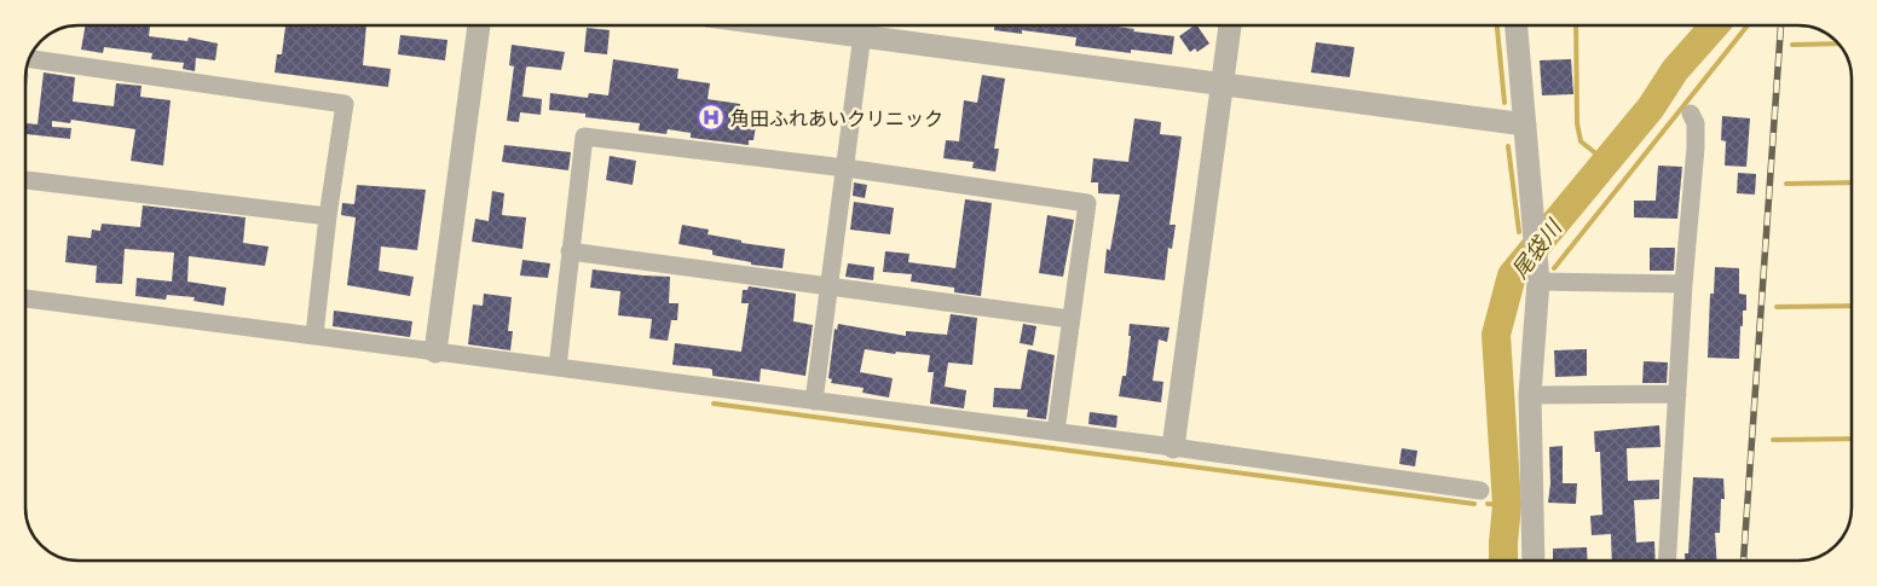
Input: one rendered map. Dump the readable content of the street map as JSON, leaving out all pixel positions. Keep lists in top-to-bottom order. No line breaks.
{"water":["尾袋川"],"places":{"hospital":["角田ふれあいクリニック"]}}
